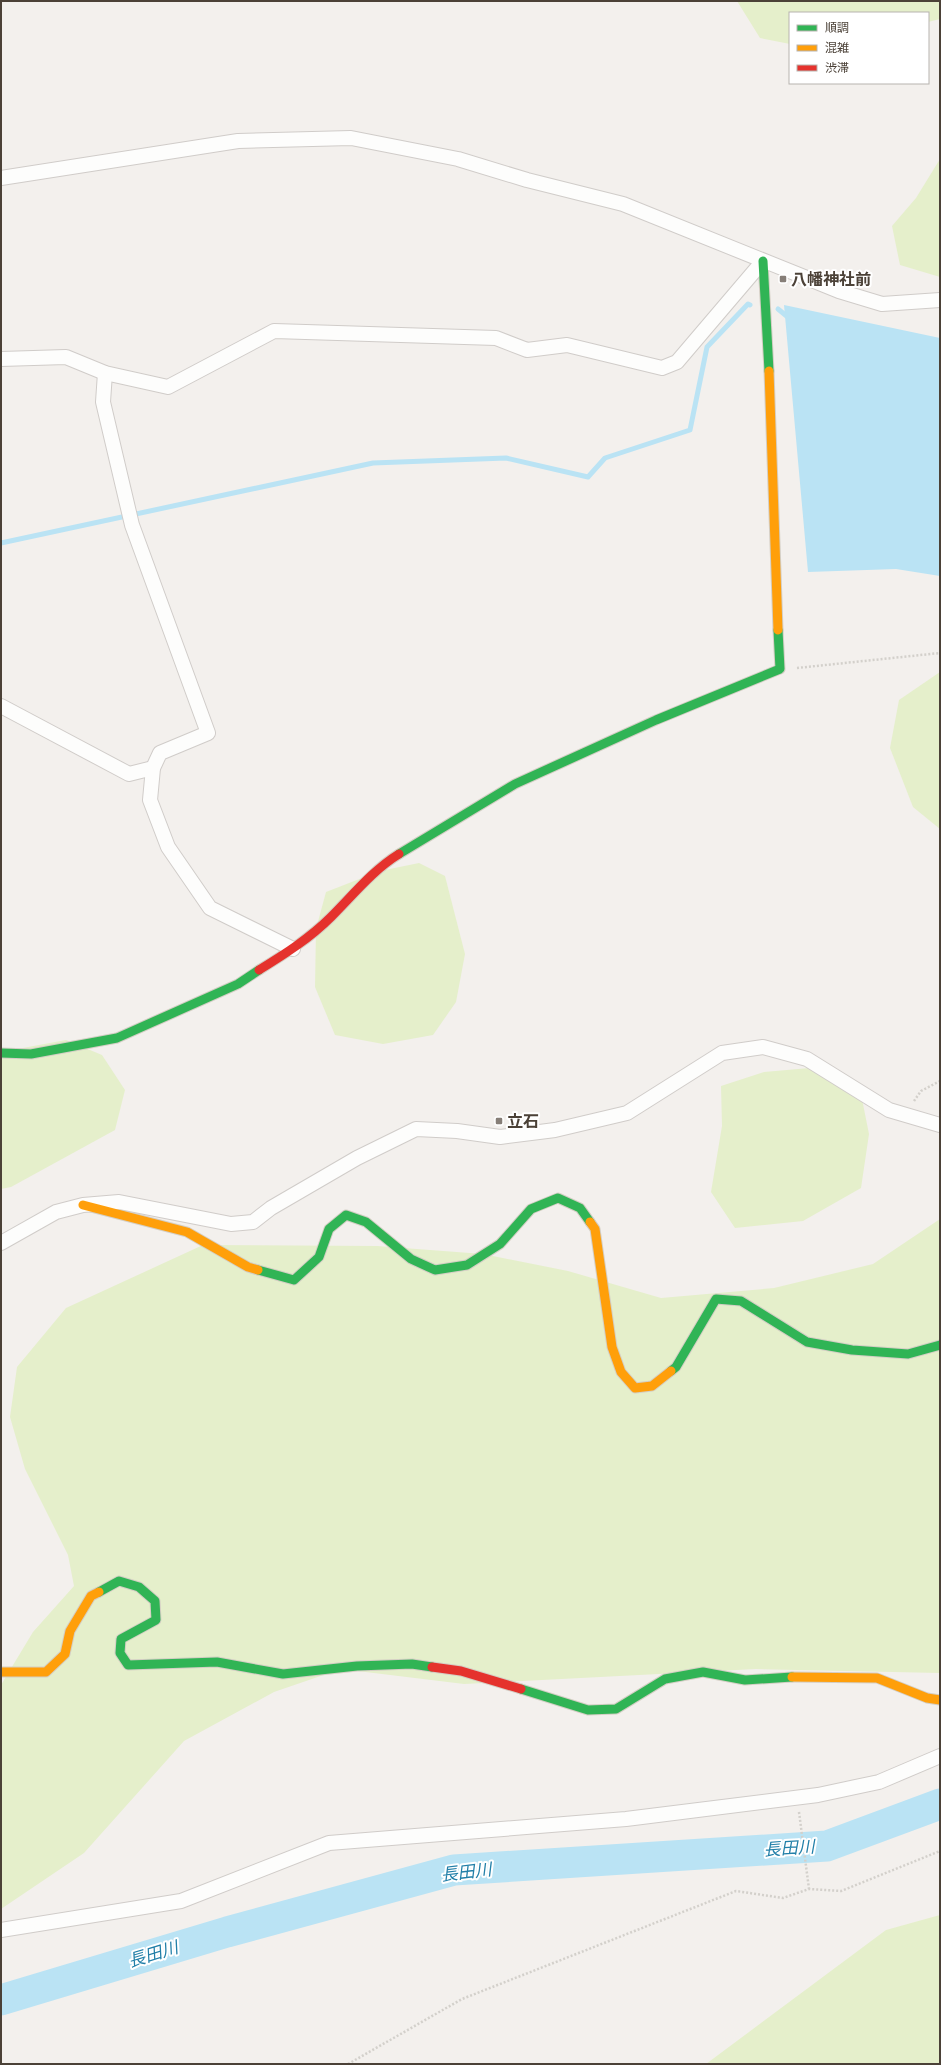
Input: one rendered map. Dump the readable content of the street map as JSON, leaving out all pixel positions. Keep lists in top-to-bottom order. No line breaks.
{"water":["長田川"],"places":{"transit":["八幡神社前","立石"]},"legend":["順調","混雑","渋滞"]}
